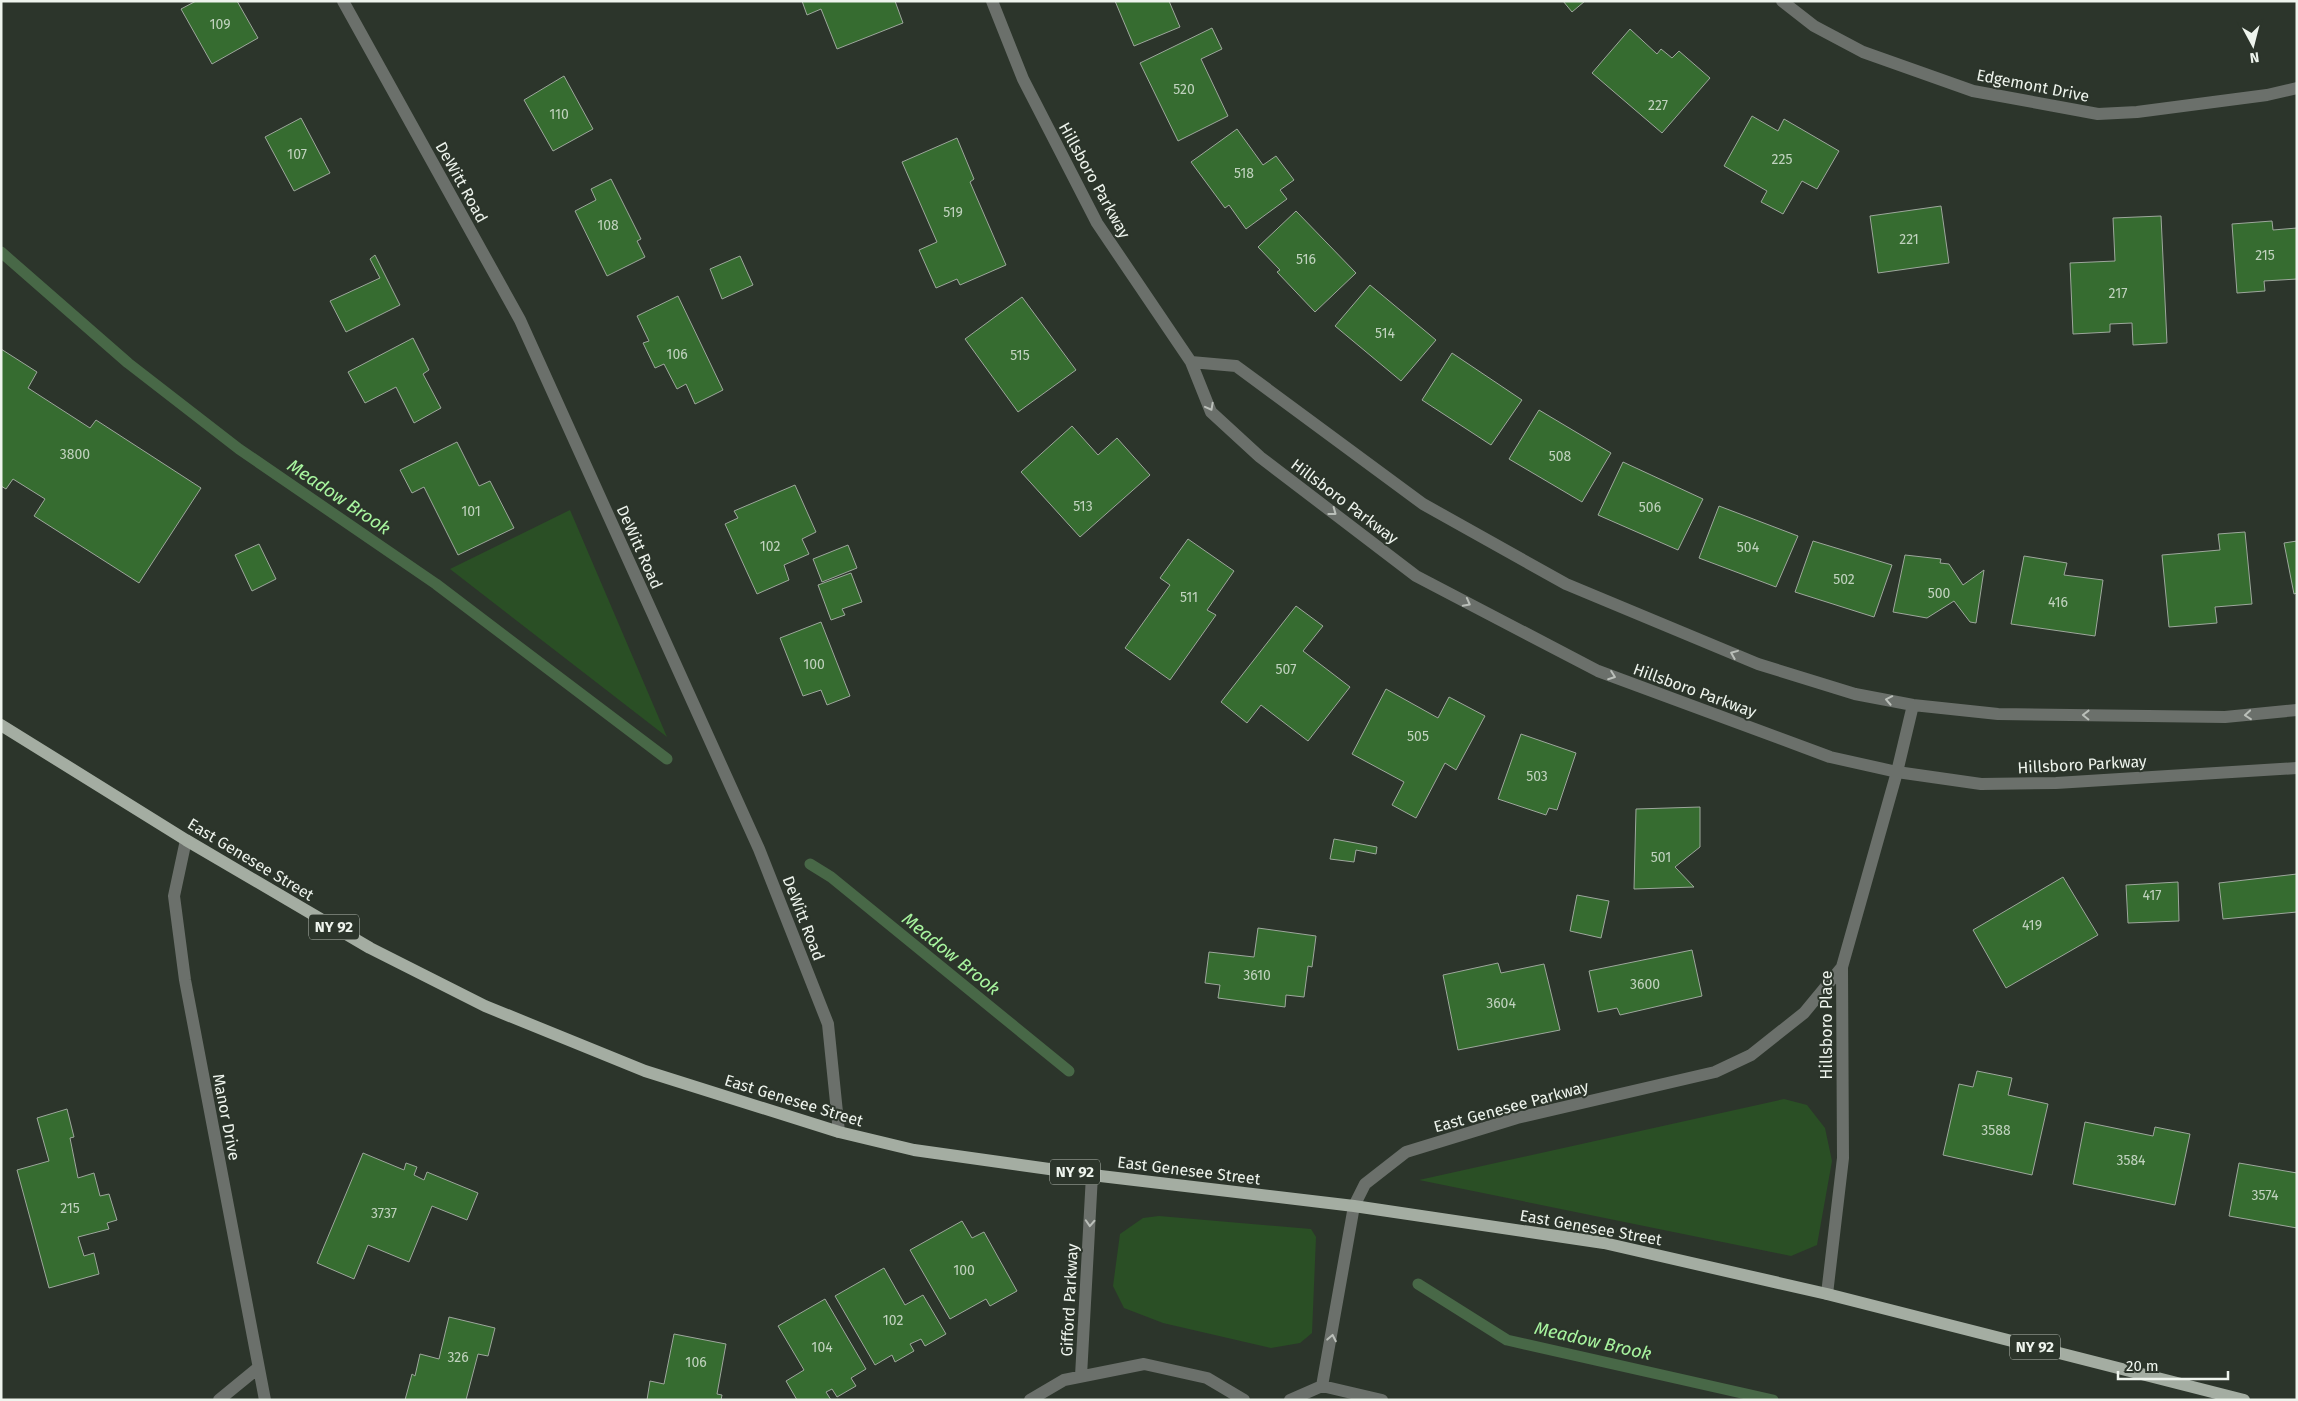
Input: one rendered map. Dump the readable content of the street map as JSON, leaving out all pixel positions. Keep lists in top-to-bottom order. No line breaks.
{"streets":{"main road":["East Genesee Street","NY 92"],"street":["Edgemont Drive","Hillsboro Parkway","DeWitt Road","Hillsboro Place","East Genesee Parkway","Manor Drive","Gifford Parkway"]},"crossings":[["Hillsboro Parkway","Hillsboro Place"],["DeWitt Road","East Genesee Street"],["East Genesee Street","Hillsboro Place"],["East Genesee Street","East Genesee Parkway"],["East Genesee Street","Manor Drive"],["East Genesee Street","Gifford Parkway"],["Hillsboro Place","East Genesee Parkway"]],"one_way":["Gifford Parkway"],"water":["Meadow Brook"],"house_numbers":["109","520","227","110","107","225","518","519","108","221","215","516","217","514","106","515","3800","508","513","506","101","102","504","502","500","511","416","100","507","505","503","501","417","419","3610","3600","3604","3588","3584","3574","215","3737","100","102","104","326","106"],"scale_bar":"20 m","north":"bottom"}
